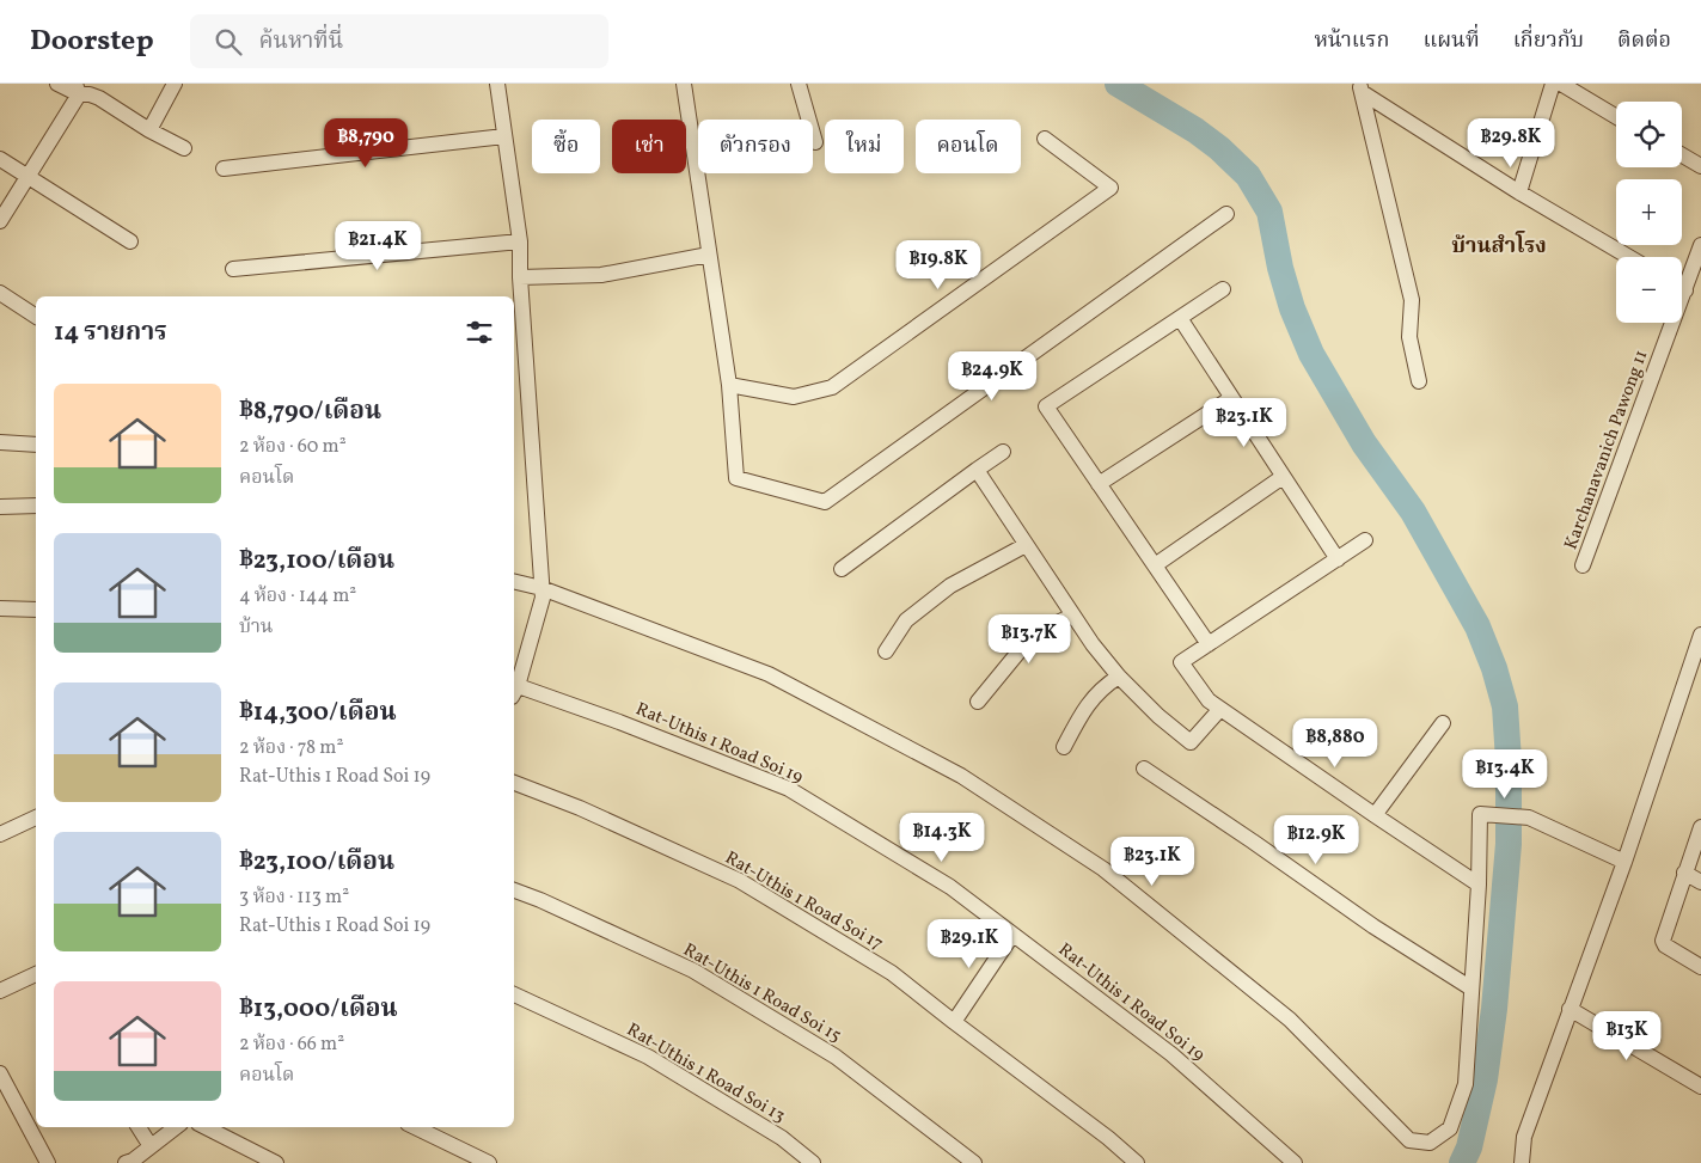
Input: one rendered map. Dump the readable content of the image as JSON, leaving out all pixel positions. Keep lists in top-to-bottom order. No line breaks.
{"streets":{"street":["Karchanavanich Pawong 11","Rat-Uthis 1 Road Soi 19","Rat-Uthis 1 Road Soi 17","Rat-Uthis 1 Road Soi 15","Rat-Uthis 1 Road Soi 13"]},"districts":["บ้านสำโรง"],"page":{"header":"Doorstep","search":"ค้นหาที่นี่","nav":["หน้าแรก","แผนที่","เกี่ยวกับ","ติดต่อ"],"map_buttons":["+","−"],"price":["฿8,790","฿29.8K","฿21.4K","฿19.8K","฿24.9K","฿23.1K","฿13.7K","฿8,880","฿13.4K","฿14.3K","฿12.9K","฿23.1K","฿29.1K","฿13K"],"chip":["ซื้อ","เช่า","ตัวกรอง","ใหม่","คอนโด"],"heading":"14 รายการ","list":[{"name":"฿8,790/เดือน","note":"2 ห้อง · 60 m² · คอนโด"},{"name":"฿23,100/เดือน","note":"4 ห้อง · 144 m² · บ้าน"},{"name":"฿14,300/เดือน","note":"2 ห้อง · 78 m² · Rat-Uthis 1 Road Soi 19"},{"name":"฿23,100/เดือน","note":"3 ห้อง · 113 m² · Rat-Uthis 1 Road Soi 19"},{"name":"฿13,000/เดือน","note":"2 ห้อง · 66 m² · คอนโด"}]}}
